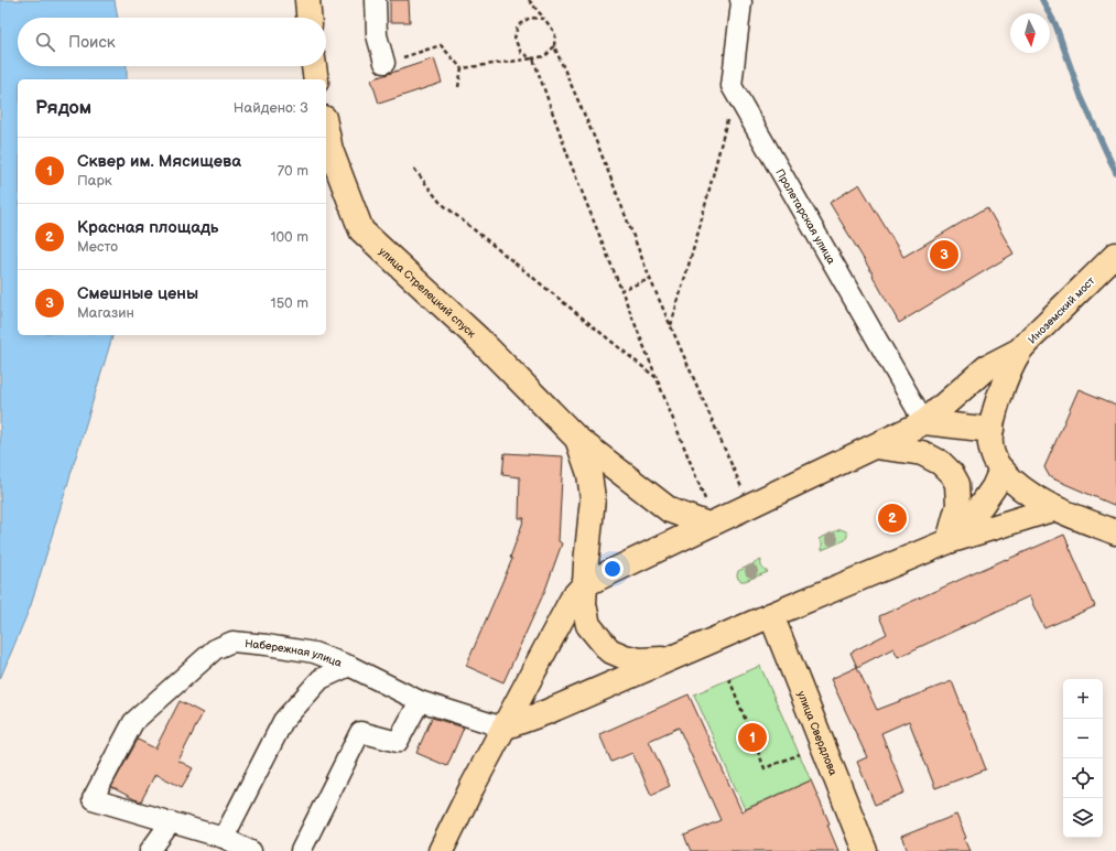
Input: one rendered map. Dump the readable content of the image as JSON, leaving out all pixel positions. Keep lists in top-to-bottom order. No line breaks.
{"streets":{"main road":["улица Стрелецкий спуск","Иноземский мост","улица Свердлова"],"street":["Пролетарская улица","Набережная улица"]},"north":"bottom","page":{"search":"Поиск","heading":["Рядом","Найдено: 3"],"list":[{"mark":"1","name":"Сквер им. Мясищева","note":"Парк","value":"70 m"},{"mark":"2","name":"Красная площадь","note":"Место","value":"100 m"},{"mark":"3","name":"Смешные цены","note":"Магазин","value":"150 m"}],"pins":["3","2","1"],"map_buttons":["+","−"]}}
